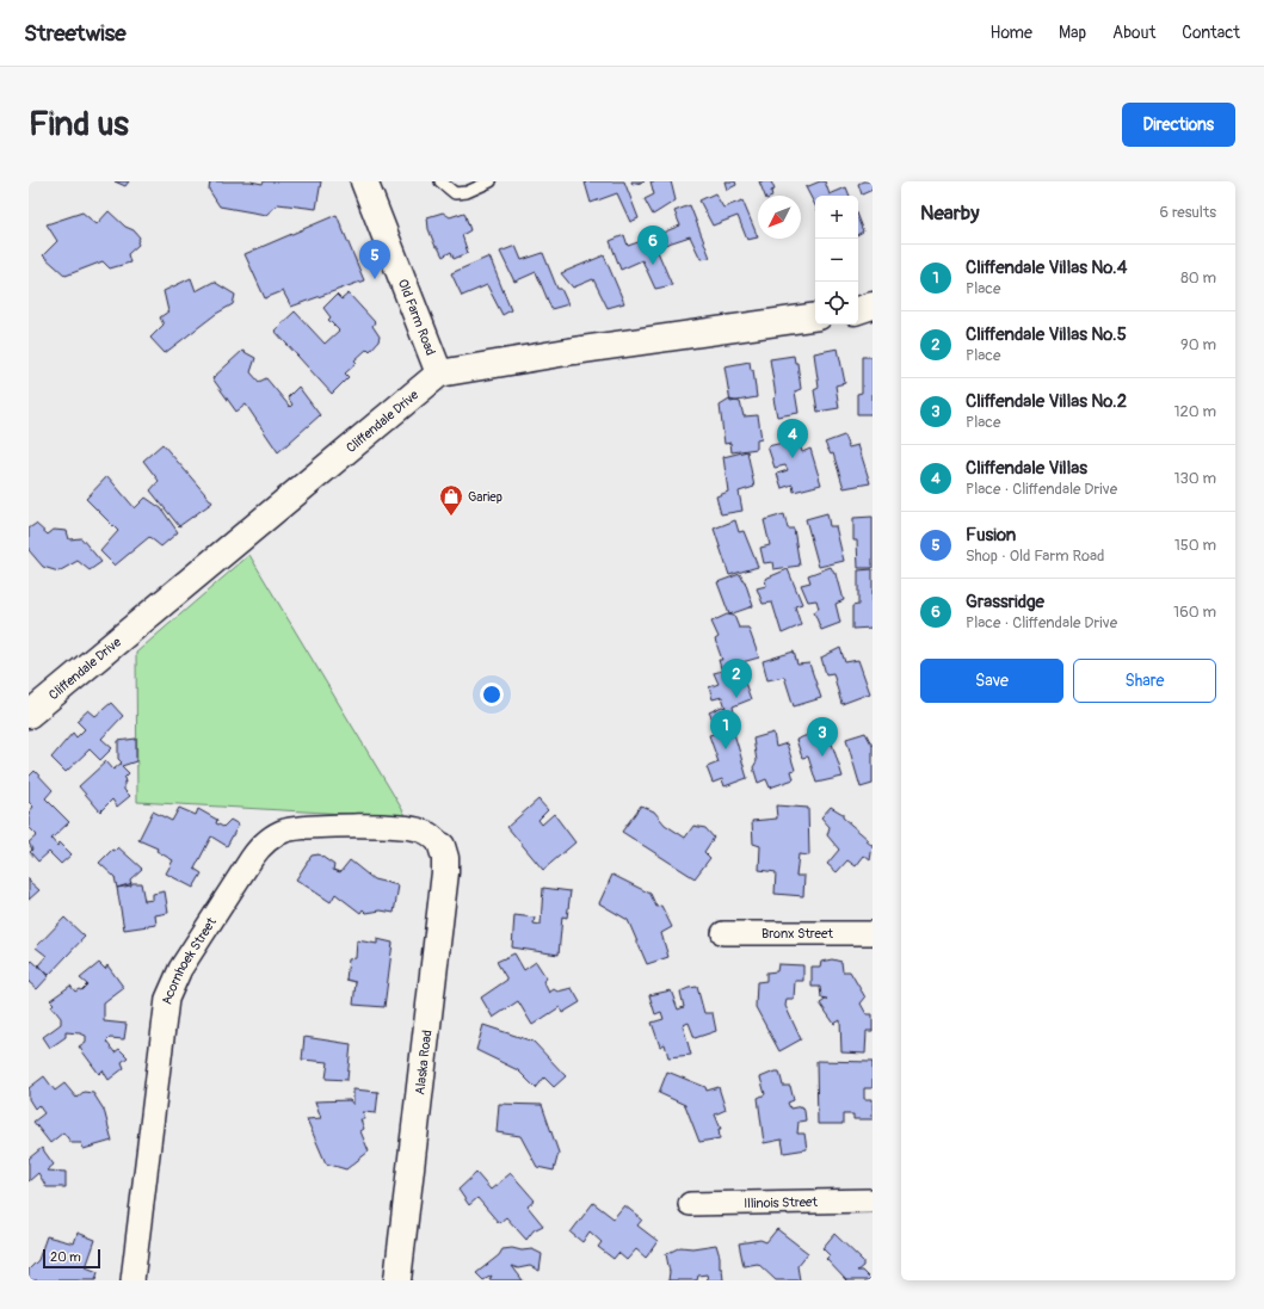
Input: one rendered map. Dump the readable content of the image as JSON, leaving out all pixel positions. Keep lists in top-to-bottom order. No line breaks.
{"streets":{"street":["Old Farm Road","Cliffendale Drive","Bronx Street","Acornhoek Street","Alaska Road","Illinois Street"]},"crossings":[["Old Farm Road","Cliffendale Drive"],["Acornhoek Street","Alaska Road"]],"places":{"shop":["Gariep"]},"scale_bar":"20 m","north":"bottom left","page":{"header":"Streetwise","nav":["Home","Map","About","Contact"],"buttons":["Directions",["Save","Share"]],"title":"Find us","heading":["Nearby","6 results"],"map_buttons":["+","−"],"pins":["6","5","4","2","1","3"],"list":[{"mark":"1","name":"Cliffendale Villas No.4","note":"Place","value":"80 m"},{"mark":"2","name":"Cliffendale Villas No.5","note":"Place","value":"90 m"},{"mark":"3","name":"Cliffendale Villas No.2","note":"Place","value":"120 m"},{"mark":"4","name":"Cliffendale Villas","note":"Place · Cliffendale Drive","value":"130 m"},{"mark":"5","name":"Fusion","note":"Shop · Old Farm Road","value":"150 m"},{"mark":"6","name":"Grassridge","note":"Place · Cliffendale Drive","value":"160 m"}],"scale":"20 m"}}
